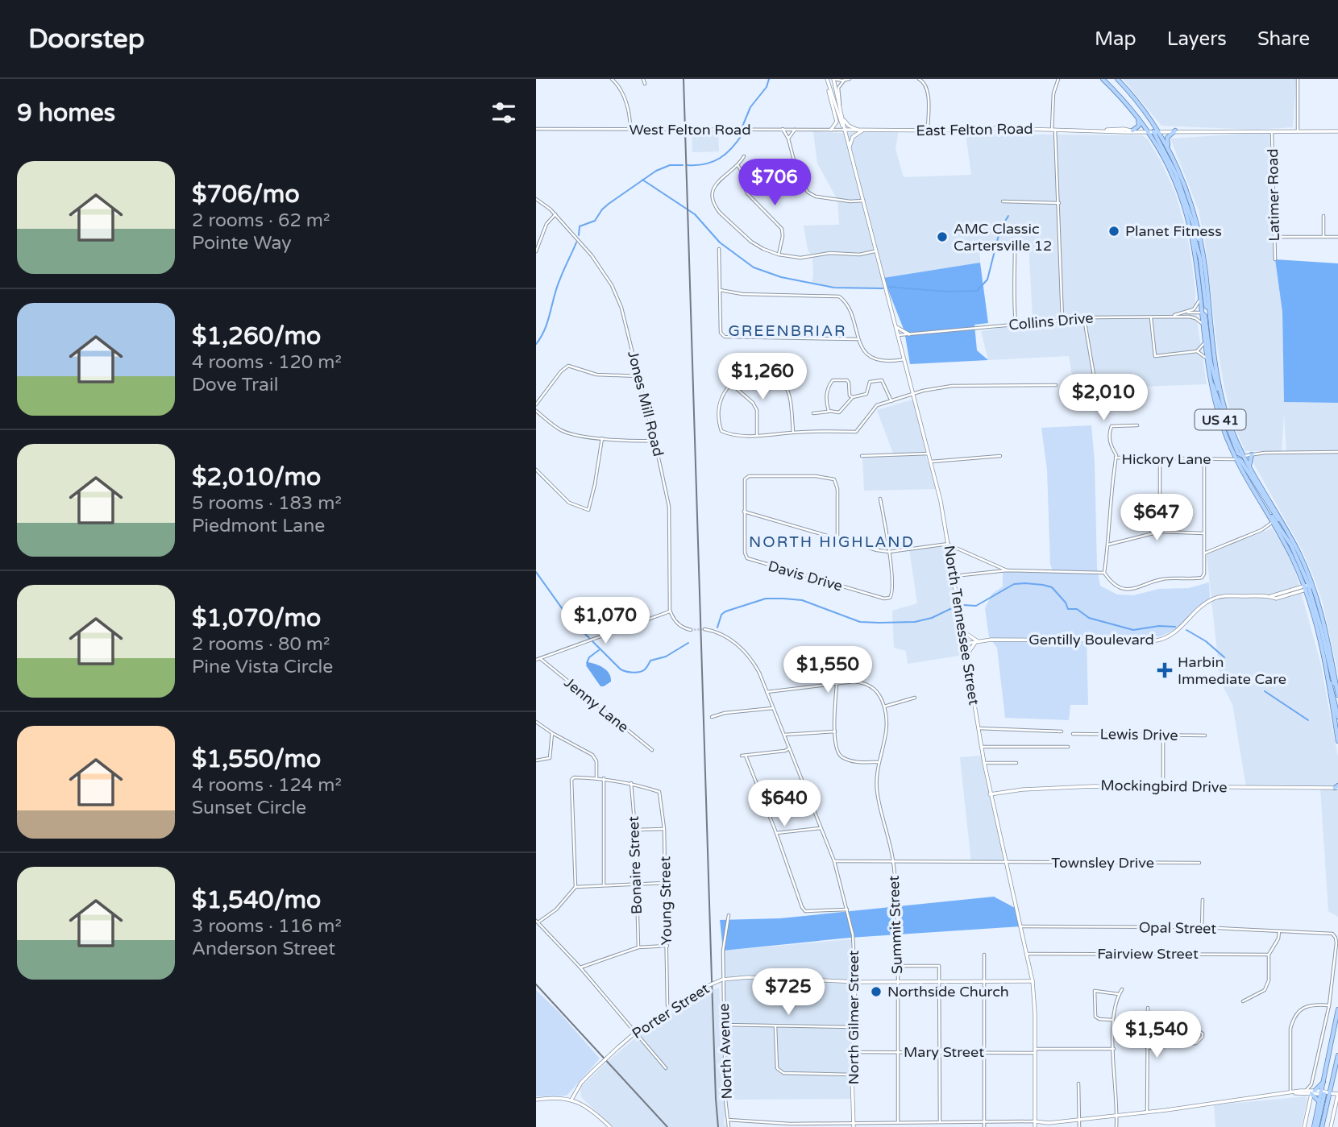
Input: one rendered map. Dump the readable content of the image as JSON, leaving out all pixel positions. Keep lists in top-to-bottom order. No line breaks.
{"streets":{"main road":["US 41"],"street":["West Felton Road","East Felton Road","Latimer Road","Collins Drive","Jones Mill Road","Hickory Lane","Davis Drive","North Tennessee Street","Gentilly Boulevard","Jenny Lane","Lewis Drive","Mockingbird Drive","Townsley Drive","Bonaire Street","Young Street","Summit Street","Opal Street","Fairview Street","Porter Street","North Gilmer Street","North Avenue","Mary Street"]},"crossings":[["West Felton Road","East Felton Road"],["West Felton Road","North Tennessee Street"],["East Felton Road","Latimer Road"],["East Felton Road","US 41"],["East Felton Road","North Tennessee Street"],["Collins Drive","US 41"],["Collins Drive","North Tennessee Street"],["US 41","Hickory Lane"],["US 41","Gentilly Boulevard"],["North Tennessee Street","Gentilly Boulevard"],["North Tennessee Street","Mockingbird Drive"],["North Tennessee Street","Townsley Drive"],["North Tennessee Street","Opal Street"],["North Tennessee Street","Fairview Street"],["North Tennessee Street","Porter Street"],["North Tennessee Street","Mary Street"],["Townsley Drive","Summit Street"],["Bonaire Street","Young Street"],["Young Street","Porter Street"],["Summit Street","Porter Street"],["Summit Street","Mary Street"],["Porter Street","North Gilmer Street"],["Porter Street","North Avenue"],["North Gilmer Street","Mary Street"]],"districts":["GREENBRIAR","NORTH HIGHLAND"],"places":{"other":["Planet Fitness","AMC Classic Cartersville 12","Northside Church"],"health":["Harbin Immediate Care"]},"page":{"header":"Doorstep","nav":["Map","Layers","Share"],"heading":"9 homes","list":[{"name":"$706/mo","note":"2 rooms · 62 m² · Pointe Way"},{"name":"$1,260/mo","note":"4 rooms · 120 m² · Dove Trail"},{"name":"$2,010/mo","note":"5 rooms · 183 m² · Piedmont Lane"},{"name":"$1,070/mo","note":"2 rooms · 80 m² · Pine Vista Circle"},{"name":"$1,550/mo","note":"4 rooms · 124 m² · Sunset Circle"},{"name":"$1,540/mo","note":"3 rooms · 116 m² · Anderson Street"}],"price":["$706","$1,260","$2,010","$647","$1,070","$1,550","$640","$725","$1,540"]}}
